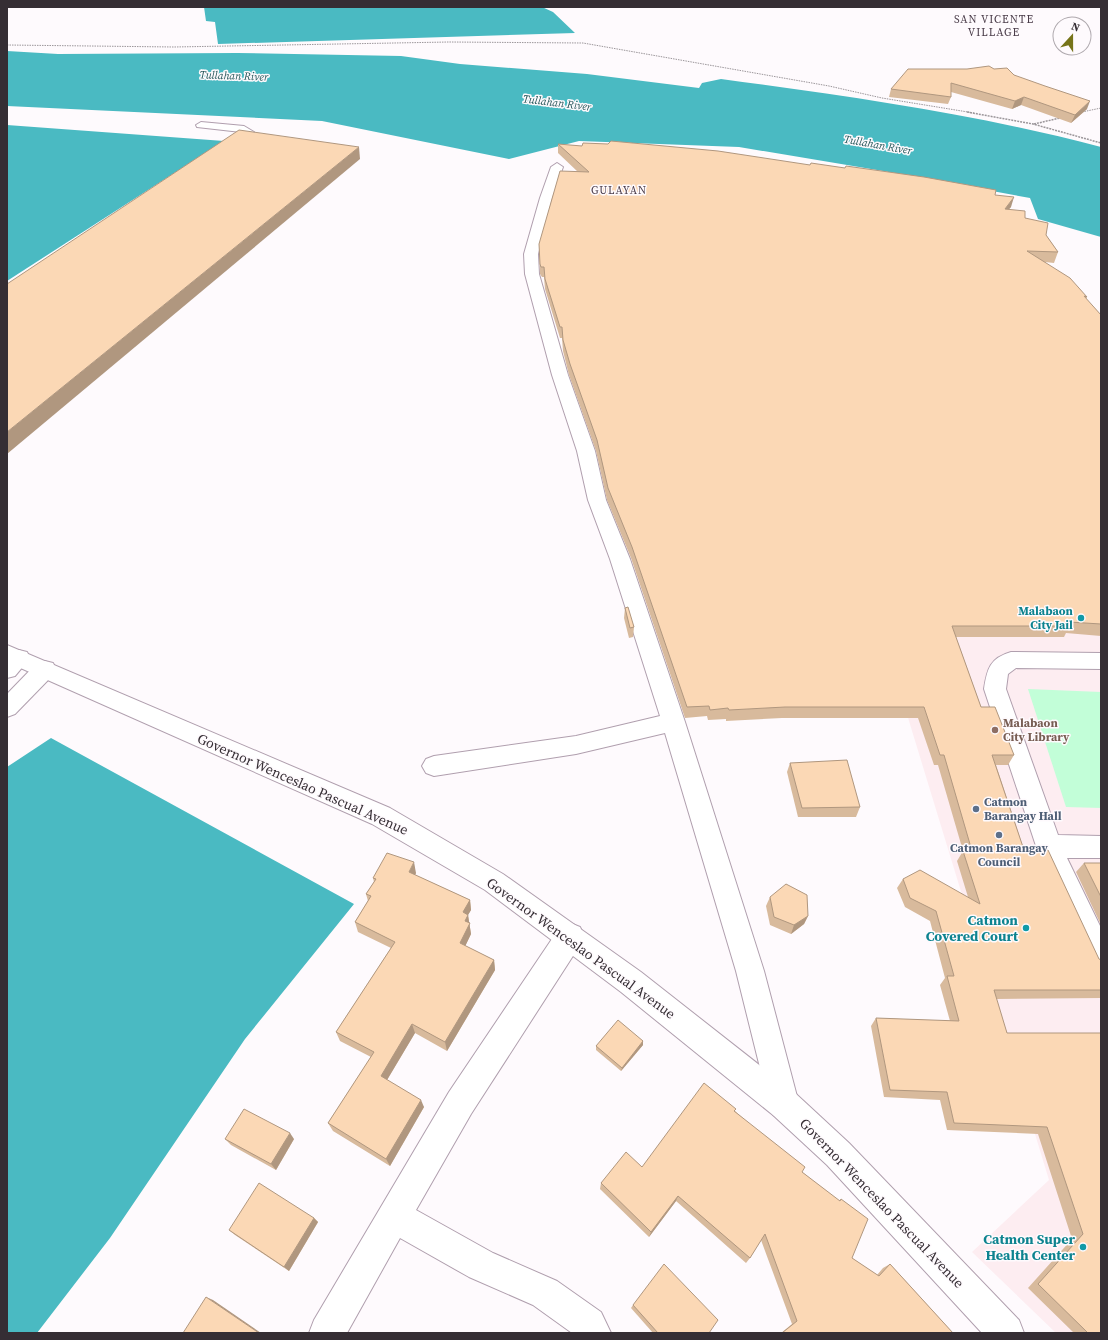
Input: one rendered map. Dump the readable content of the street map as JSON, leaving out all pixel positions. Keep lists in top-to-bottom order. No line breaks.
{"streets":{"street":["Governor Wenceslao Pascual Avenue"]},"districts":["SAN VICENTE VILLAGE","GULAYAN"],"water":["Tullahan River"],"places":["Malabaon City Jail","Malabaon City Library","Catmon Barangay Hall","Catmon Barangay Council","Catmon Covered Court","Catmon Super Health Center"],"north":"top"}
